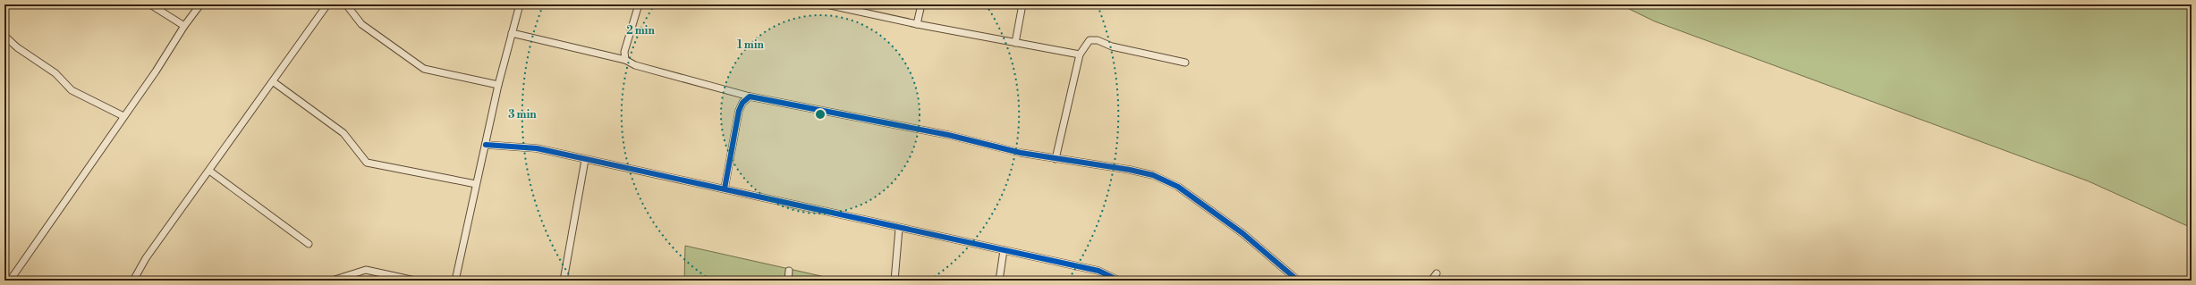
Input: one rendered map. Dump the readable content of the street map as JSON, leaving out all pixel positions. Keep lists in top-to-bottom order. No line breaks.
{"rings":["2 min","1 min","3 min"]}
